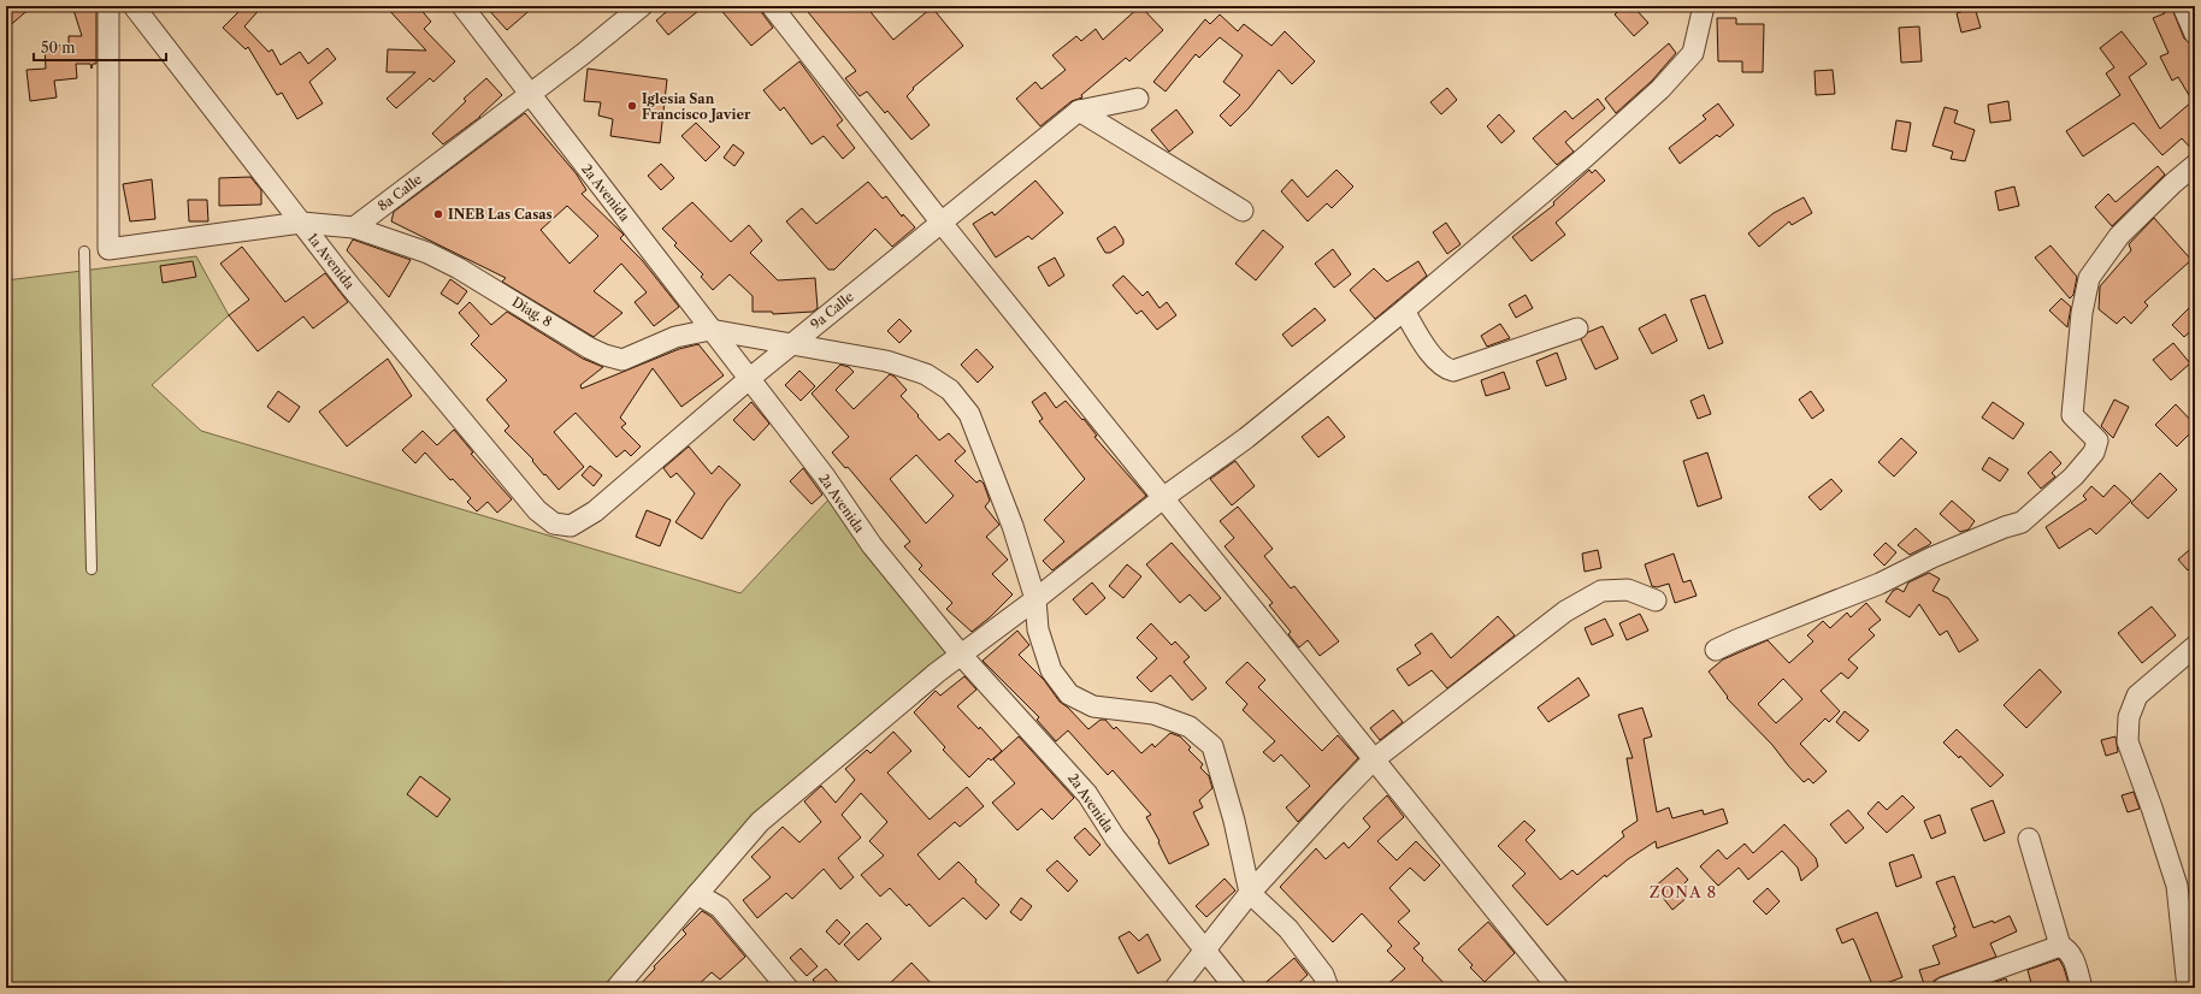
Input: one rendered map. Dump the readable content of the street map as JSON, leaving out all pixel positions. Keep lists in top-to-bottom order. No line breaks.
{"streets":{"street":["8a Calle","2a Avenida","1a Avenida","9a Calle","Diag. 8"]},"crossings":[["8a Calle","2a Avenida"],["8a Calle","Diag. 8"],["2a Avenida","9a Calle"],["2a Avenida","Diag. 8"],["1a Avenida","9a Calle"]],"districts":["ZONA 8"],"places":["Iglesia San Francisco Javier","INEB Las Casas"],"scale_bar":"50 m"}
